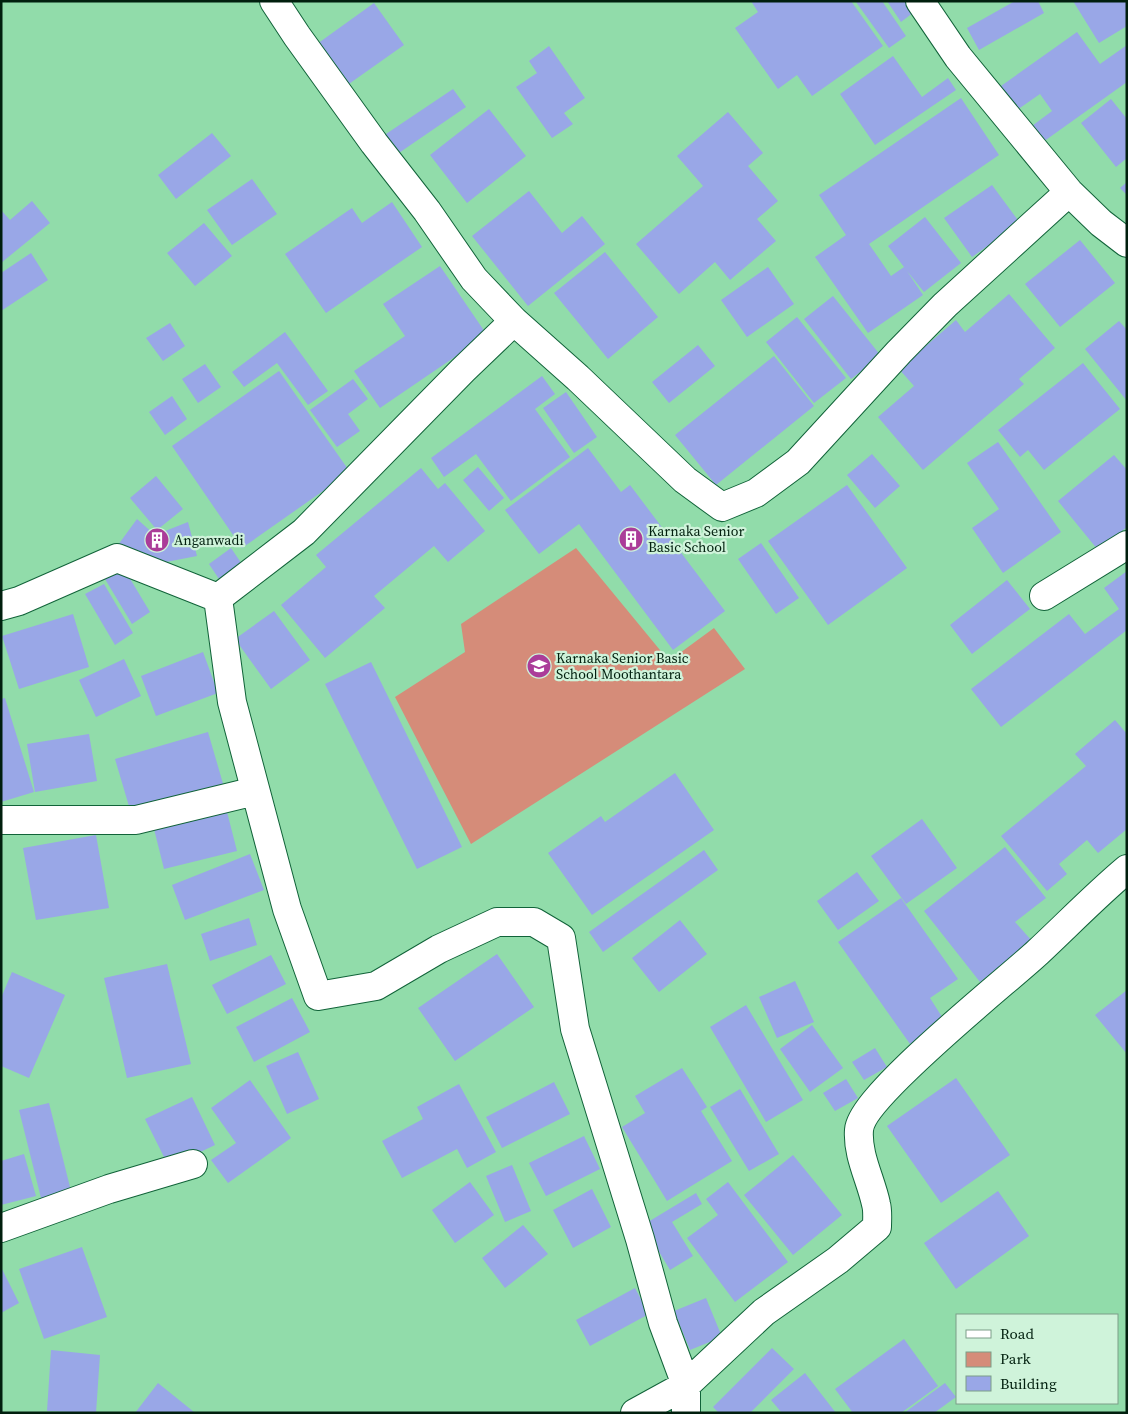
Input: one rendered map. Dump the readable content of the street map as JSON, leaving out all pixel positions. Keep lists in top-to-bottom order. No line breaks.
{"places":{"building":["Karnaka Senior Basic School","Anganwadi"],"school or university":["Karnaka Senior Basic School Moothantara"]},"legend":["Road","Park","Building"]}
